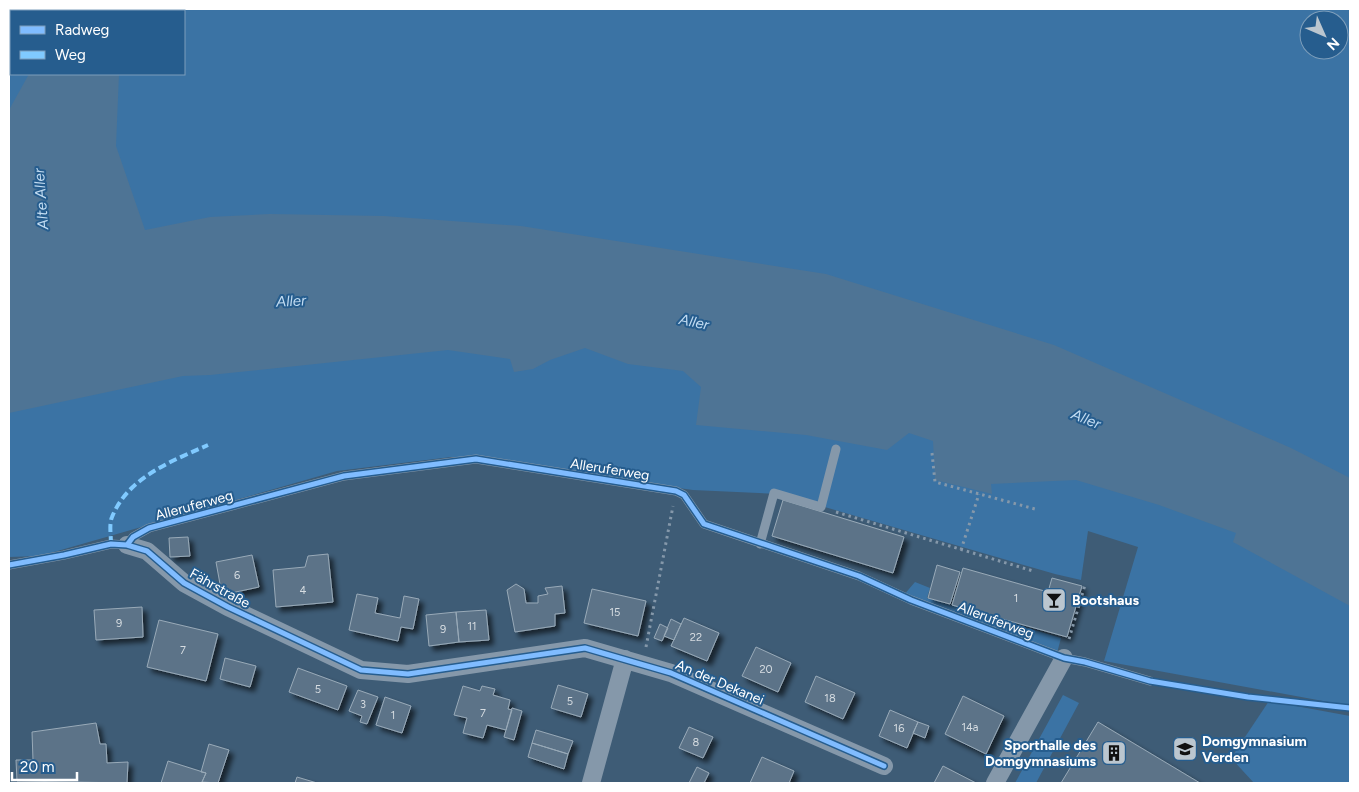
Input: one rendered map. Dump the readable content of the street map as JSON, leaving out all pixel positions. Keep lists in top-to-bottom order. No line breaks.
{"streets":{"street":["Fährstraße","An der Dekanei"],"lane":["Alleruferweg"]},"crossings":[["Alleruferweg","Fährstraße"],["Fährstraße","An der Dekanei"]],"water":["Alte Aller","Aller"],"places":{"bar":["Bootshaus"],"school or university":["Domgymnasium Verden"],"building":["Sporthalle des Domgymnasiums"]},"house_numbers":["6","4","1","15","9","11","9","22","7","20","5","18","5","3","7","1","14a","16","8"],"legend":["Radweg","Weg"],"scale_bar":"20 m","north":"bottom right"}
